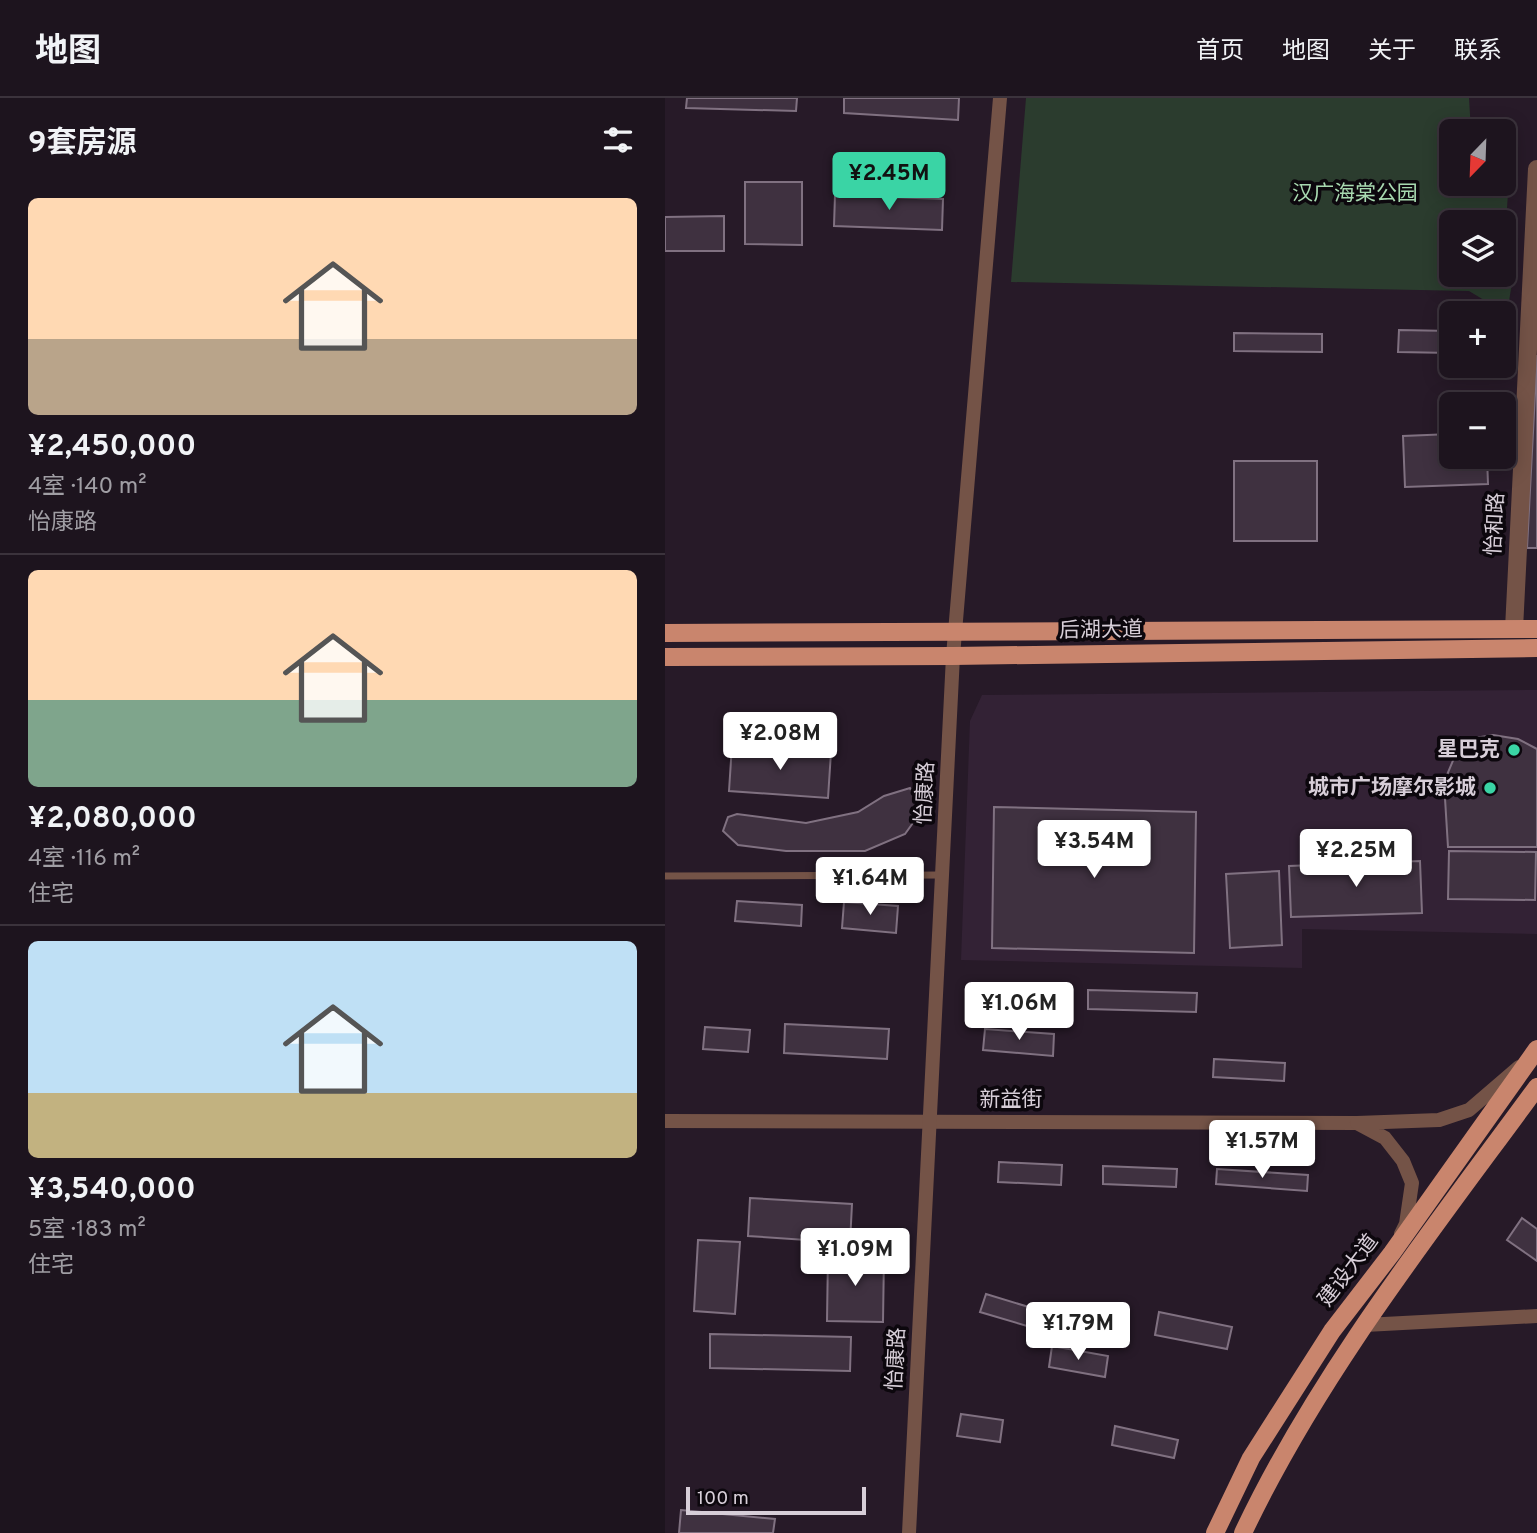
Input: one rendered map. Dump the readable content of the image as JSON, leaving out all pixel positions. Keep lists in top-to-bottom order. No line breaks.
{"streets":{"main road":["后湖大道","建设大道"],"street":["怡和路","怡康路","新益街"]},"crossings":[["怡和路","后湖大道"],["后湖大道","怡康路"],["怡康路","新益街"],["新益街","建设大道"]],"parks":["汉广海棠公园"],"places":["星巴克","城市广场摩尔影城"],"scale_bar":"100 m","north":"bottom left","page":{"header":"地图","nav":["首页","地图","关于","联系"],"heading":"9套房源","map_buttons":["+","−"],"price":["¥2.45M","¥2.08M","¥3.54M","¥2.25M","¥1.64M","¥1.06M","¥1.57M","¥1.09M","¥1.79M"],"list":[{"name":"¥2,450,000","note":"4室 · 140 m² · 怡康路"},{"name":"¥2,080,000","note":"4室 · 116 m² · 住宅"},{"name":"¥3,540,000","note":"5室 · 183 m² · 住宅"}],"scale":"100 m"}}
